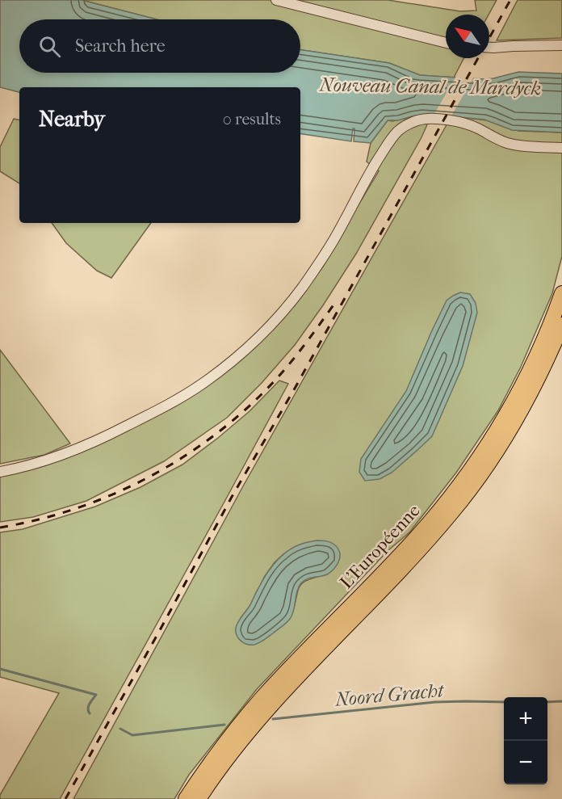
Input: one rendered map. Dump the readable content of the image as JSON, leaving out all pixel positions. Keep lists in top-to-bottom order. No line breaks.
{"streets":{"highway":["L'Européenne"]},"water":["Nouveau Canal de Mardyck","Noord Gracht"],"north":"top left","page":{"search":"Search here","heading":["Nearby","0 results"],"map_buttons":["+","−"]}}
